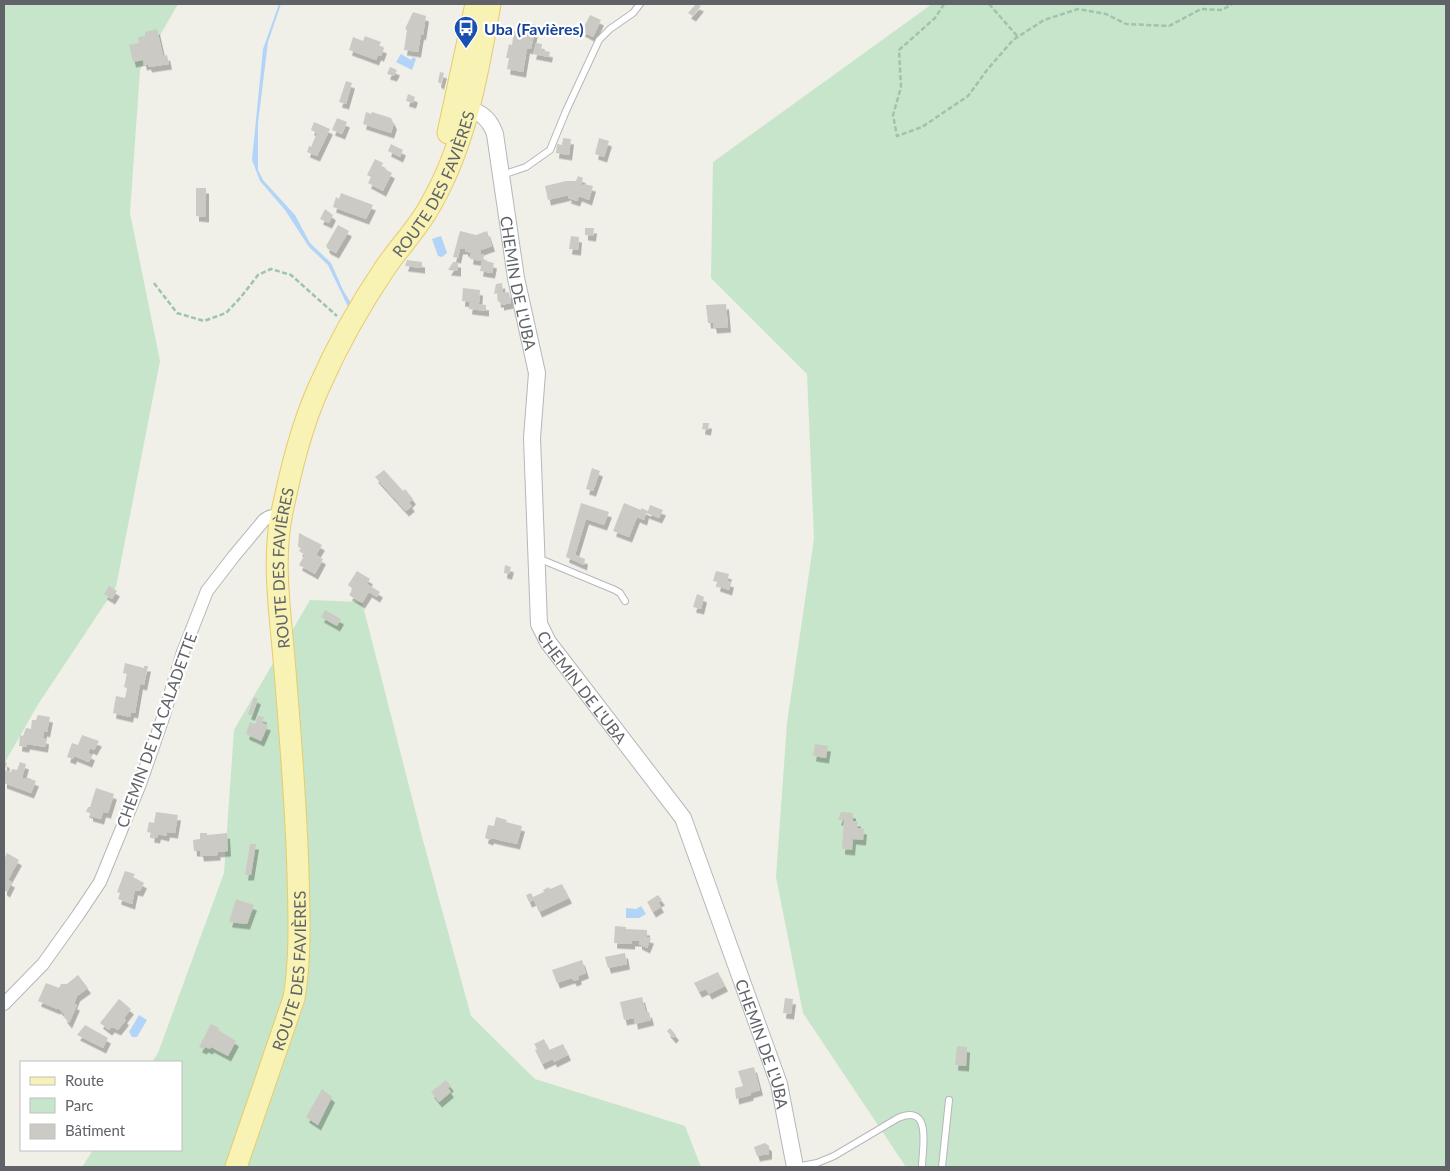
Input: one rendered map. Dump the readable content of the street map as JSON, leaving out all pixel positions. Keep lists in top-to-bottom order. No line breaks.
{"streets":{"main road":["ROUTE DES FAVIÈRES"],"street":["CHEMIN DE L'UBA","CHEMIN DE LA CALADETTE"]},"crossings":[["ROUTE DES FAVIÈRES","CHEMIN DE L'UBA"],["ROUTE DES FAVIÈRES","CHEMIN DE LA CALADETTE"]],"places":{"bus stop":["Uba (Favières)"]},"legend":["Route","Parc","Bâtiment"]}
